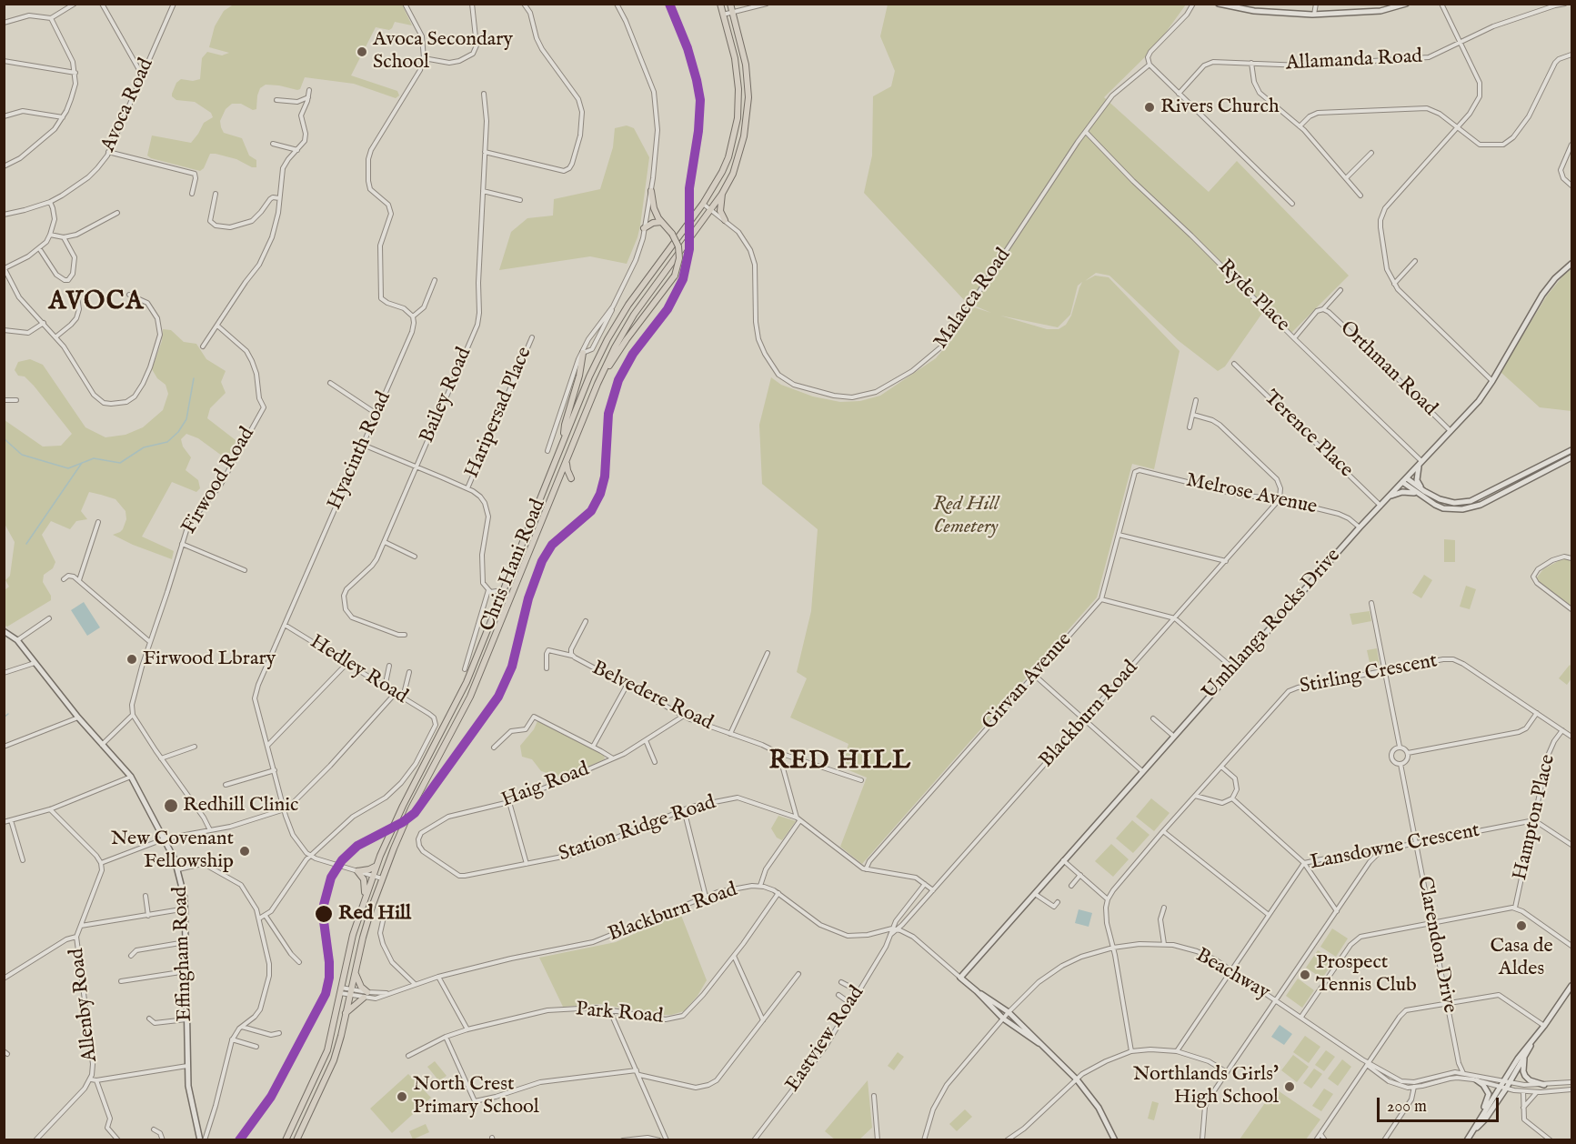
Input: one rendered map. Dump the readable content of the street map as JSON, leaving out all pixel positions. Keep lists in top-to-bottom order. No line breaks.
{"streets":{"main road":["Chris Hani Road"],"street":["Allamanda Road","Avoca Road","Ryde Place","Malacca Road","Orthman Road","Bailey Road","Haripersad Place","Terence Place","Hyacinth Road","Firwood Road","Melrose Avenue","Umhlanga Rocks Drive","Hedley Road","Stirling Crescent","Girvan Avenue","Belvedere Road","Blackburn Road","Haig Road","Hampton Place","Station Ridge Road","Lansdowne Crescent","Clarendon Drive","Effingham Road","Beachway","Allenby Road","Park Road","Eastview Road"]},"crossings":[["Ryde Place","Malacca Road"],["Ryde Place","Umhlanga Rocks Drive"],["Malacca Road","Chris Hani Road"],["Orthman Road","Umhlanga Rocks Drive"],["Terence Place","Umhlanga Rocks Drive"],["Hyacinth Road","Hedley Road"],["Melrose Avenue","Umhlanga Rocks Drive"],["Melrose Avenue","Girvan Avenue"],["Melrose Avenue","Blackburn Road"],["Chris Hani Road","Blackburn Road"],["Stirling Crescent","Hampton Place"],["Girvan Avenue","Station Ridge Road"],["Belvedere Road","Haig Road"],["Blackburn Road","Station Ridge Road"],["Blackburn Road","Park Road"],["Blackburn Road","Eastview Road"],["Haig Road","Station Ridge Road"],["Hampton Place","Lansdowne Crescent"],["Lansdowne Crescent","Clarendon Drive"],["Lansdowne Crescent","Beachway"]],"districts":["AVOCA","RED HILL"],"parks":["Red Hill Cemetery"],"places":["Avoca Secondary School","Rivers Church","Firwood Lbrary","Redhill Clinic","New Covenant Fellowship","Red Hill","Casa de Aldes","Prospect Tennis Club","Northlands Girls' High School","North Crest Primary School"],"scale_bar":"200 m"}
